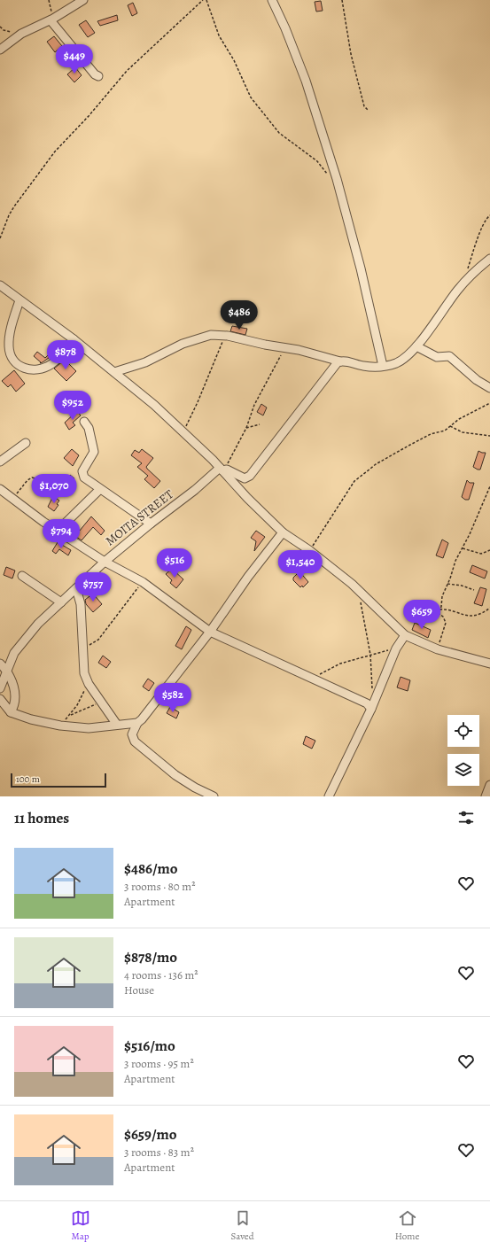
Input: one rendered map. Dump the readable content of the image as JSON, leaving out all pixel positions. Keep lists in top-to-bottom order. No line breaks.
{"streets":{"street":["MOITA STREET"]},"scale_bar":"100 m","page":{"price":["$449","$486","$878","$952","$1,070","$794","$516","$1,540","$757","$659","$582"],"scale":"100 m","heading":"11 homes","list":[{"name":"$486/mo","note":"3 rooms · 80 m² · Apartment"},{"name":"$878/mo","note":"4 rooms · 136 m² · House"},{"name":"$516/mo","note":"3 rooms · 95 m² · Apartment"},{"name":"$659/mo","note":"3 rooms · 83 m² · Apartment"}],"tabs":["Map","Saved","Home"]}}
